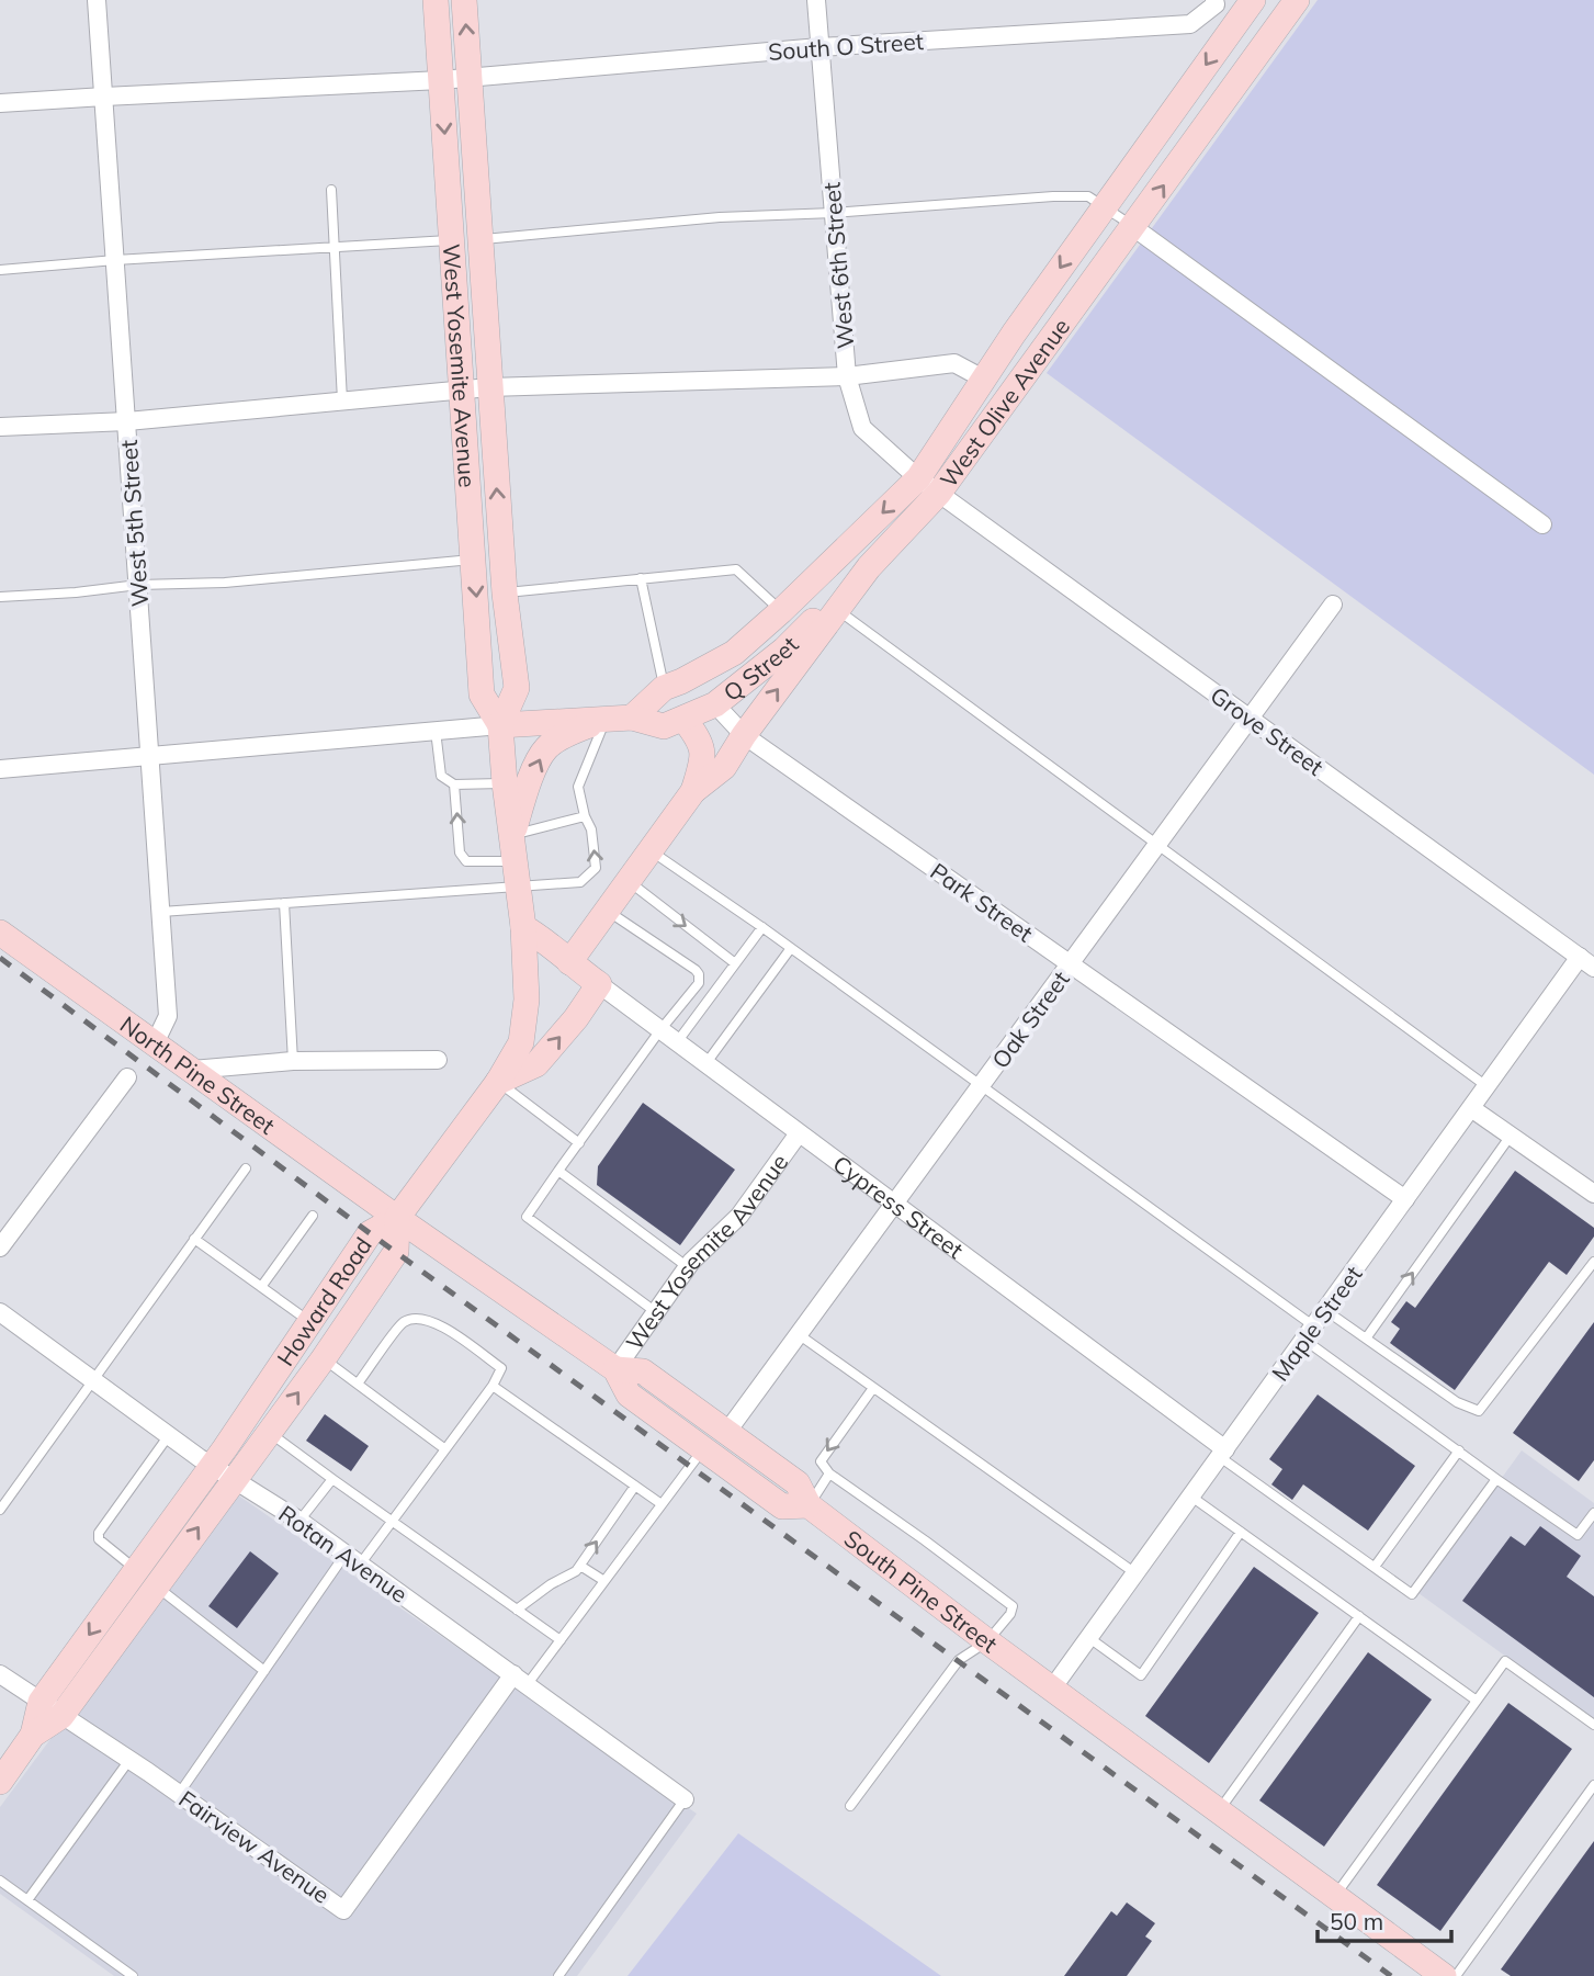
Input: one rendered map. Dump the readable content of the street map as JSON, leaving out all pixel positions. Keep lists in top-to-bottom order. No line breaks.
{"streets":{"main road":["West Yosemite Avenue","West Olive Avenue","Q Street","North Pine Street","Cypress Street","Howard Road","South Pine Street"],"street":["South O Street","West 6th Street","West 5th Street","Grove Street","Park Street","Oak Street","Maple Street","Rotan Avenue","Fairview Avenue"]},"crossings":[["South O Street","West 6th Street"],["South O Street","West Yosemite Avenue"],["South O Street","West 5th Street"],["West 6th Street","West Olive Avenue"],["West 6th Street","Grove Street"],["West Yosemite Avenue","Q Street"],["West Yosemite Avenue","Cypress Street"],["West Yosemite Avenue","South Pine Street"],["West Olive Avenue","Q Street"],["West Olive Avenue","Grove Street"],["West Olive Avenue","Park Street"],["West Olive Avenue","Cypress Street"],["West 5th Street","North Pine Street"],["Q Street","Park Street"],["Grove Street","Oak Street"],["Grove Street","Maple Street"],["Park Street","Oak Street"],["Park Street","Maple Street"],["Oak Street","Cypress Street"],["North Pine Street","Howard Road"],["North Pine Street","South Pine Street"],["Cypress Street","Maple Street"],["Howard Road","Rotan Avenue"],["Howard Road","South Pine Street"],["Howard Road","Fairview Avenue"],["Maple Street","South Pine Street"],["Rotan Avenue","Fairview Avenue"]],"scale_bar":"50 m"}
